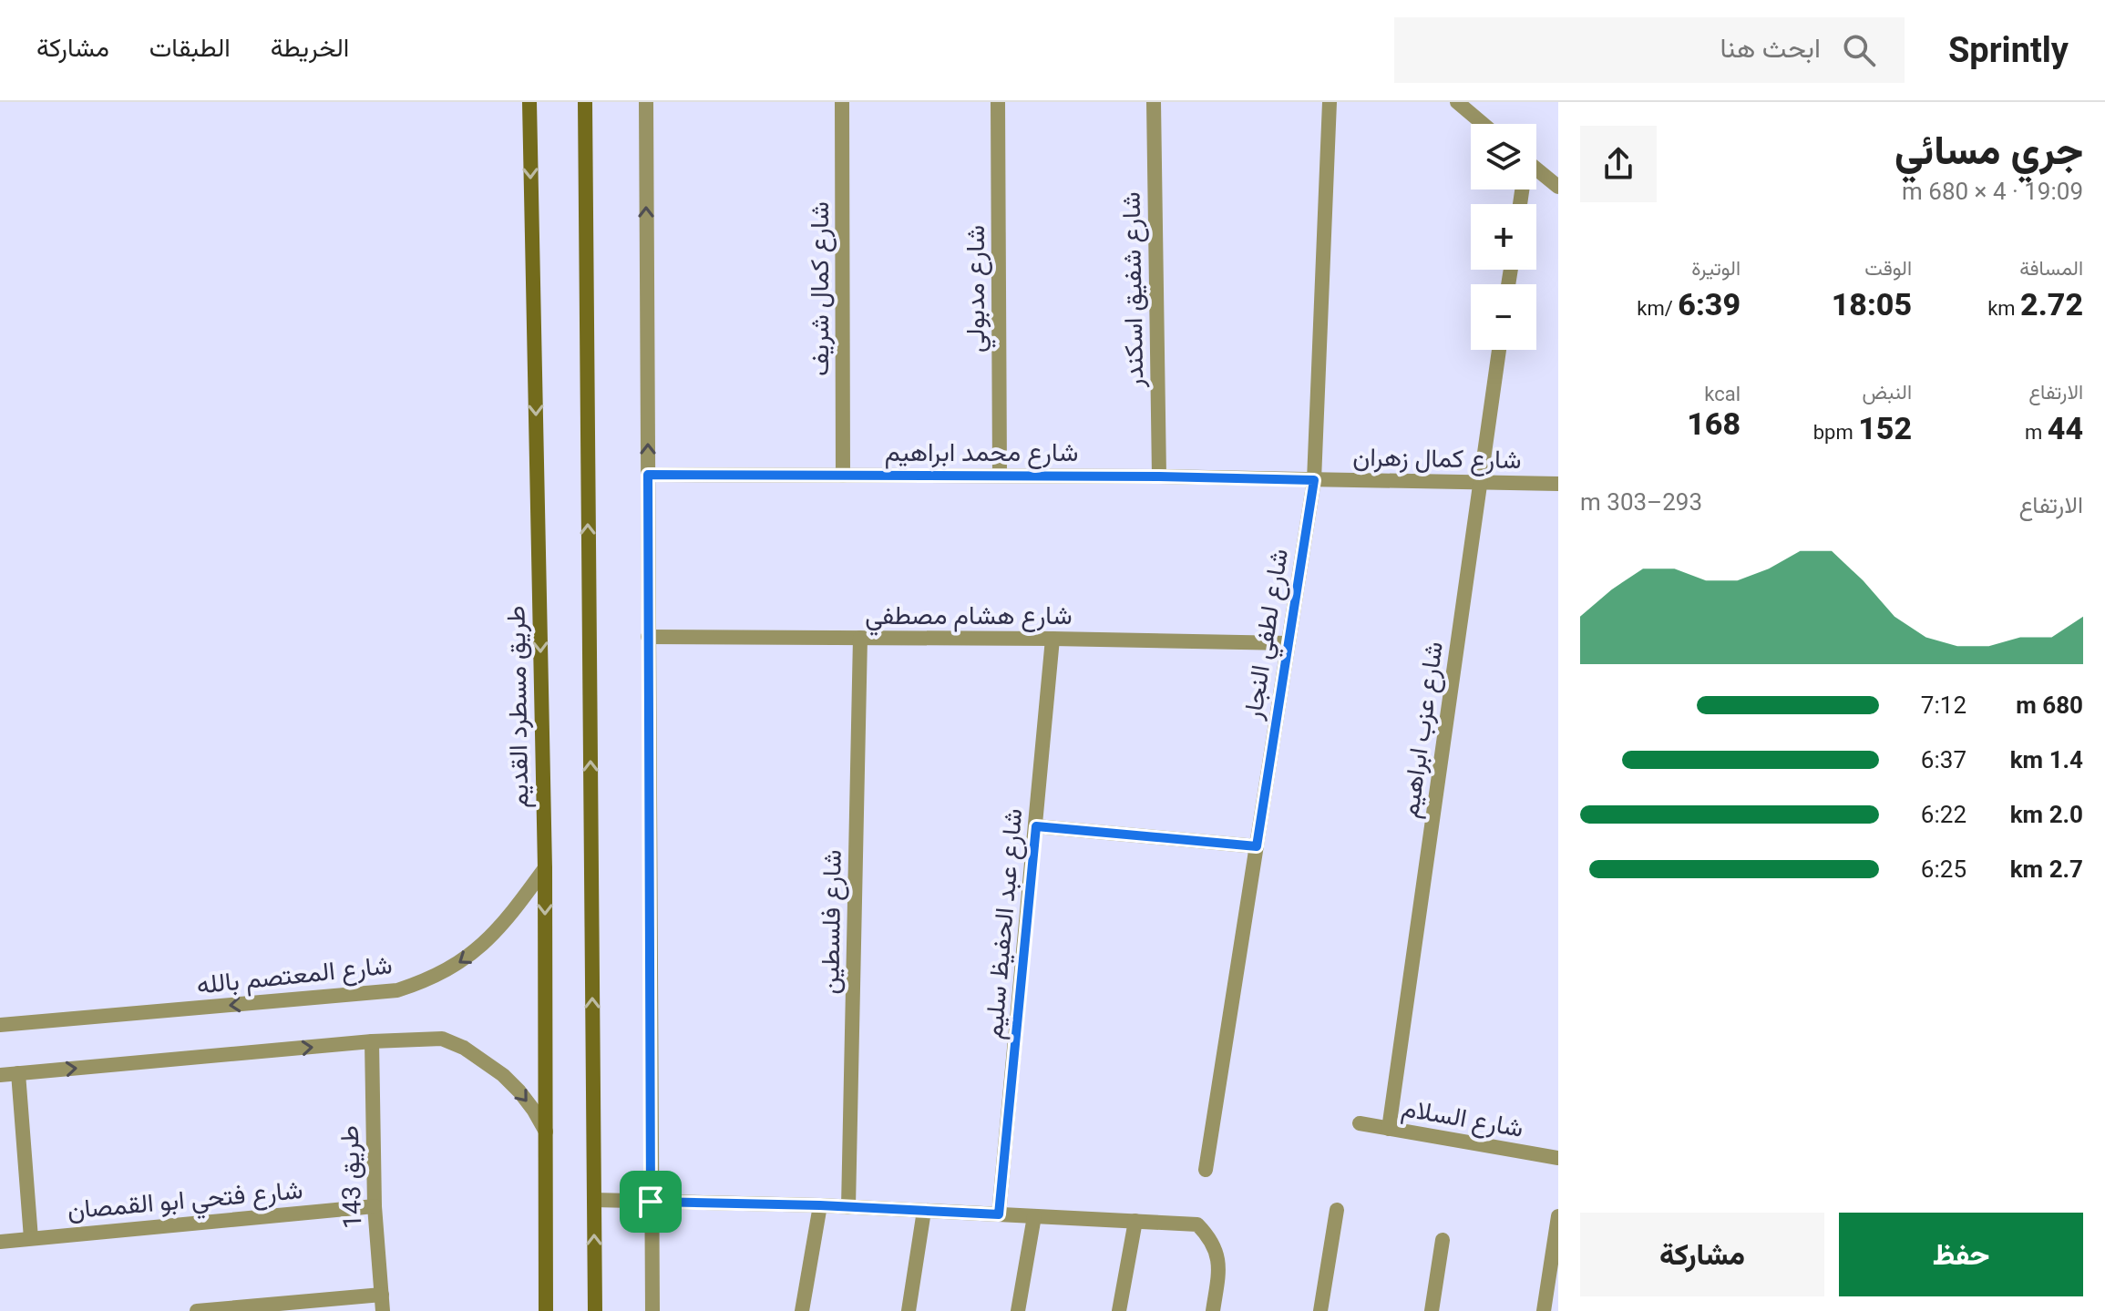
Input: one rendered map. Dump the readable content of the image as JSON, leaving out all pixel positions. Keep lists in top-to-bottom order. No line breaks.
{"streets":{"main road":["طريق مسطرد القديم"],"street":["شارع كمال شريف","شارع مدبولي","شارع شفيق اسكندر","شارع محمد ابراهيم","شارع كمال زهران","شارع هشام مصطفي","شارع لطفي النجار","شارع عزب ابراهيم","شارع فلسطين","شارع عبد الحفيظ سليم","شارع المعتصم بالله","شارع السلام","طريق 143","شارع فتحي ابو القمصان"]},"crossings":[["شارع كمال شريف","شارع محمد ابراهيم"],["شارع مدبولي","شارع محمد ابراهيم"],["شارع شفيق اسكندر","شارع محمد ابراهيم"],["شارع محمد ابراهيم","شارع كمال زهران"],["شارع محمد ابراهيم","شارع لطفي النجار"],["شارع كمال زهران","شارع لطفي النجار"],["شارع كمال زهران","شارع عزب ابراهيم"],["شارع هشام مصطفي","شارع لطفي النجار"],["شارع هشام مصطفي","شارع فلسطين"],["شارع هشام مصطفي","شارع عبد الحفيظ سليم"],["طريق مسطرد القديم","شارع المعتصم بالله"],["شارع عزب ابراهيم","شارع السلام"],["طريق 143","شارع فتحي ابو القمصان"]],"page":{"header":"Sprintly","search":"ابحث هنا","nav":["الخريطة","الطبقات","مشاركة"],"heading":["جري مسائي","19:09 · 4 × 680 m"],"map_buttons":["+","−"],"stats":[["المسافة","2.72 km"],["الوقت","18:05"],["الوتيرة","6:39 /km"],["الارتفاع","44 m"],["النبض","152 bpm"],["kcal","168"]],"chart":["الارتفاع","293–303 m"],"list":[{"name":"680 m","note":"7:12"},{"name":"1.4 km","note":"6:37"},{"name":"2.0 km","note":"6:22"},{"name":"2.7 km","note":"6:25"}],"buttons":["حفظ","مشاركة"]}}
